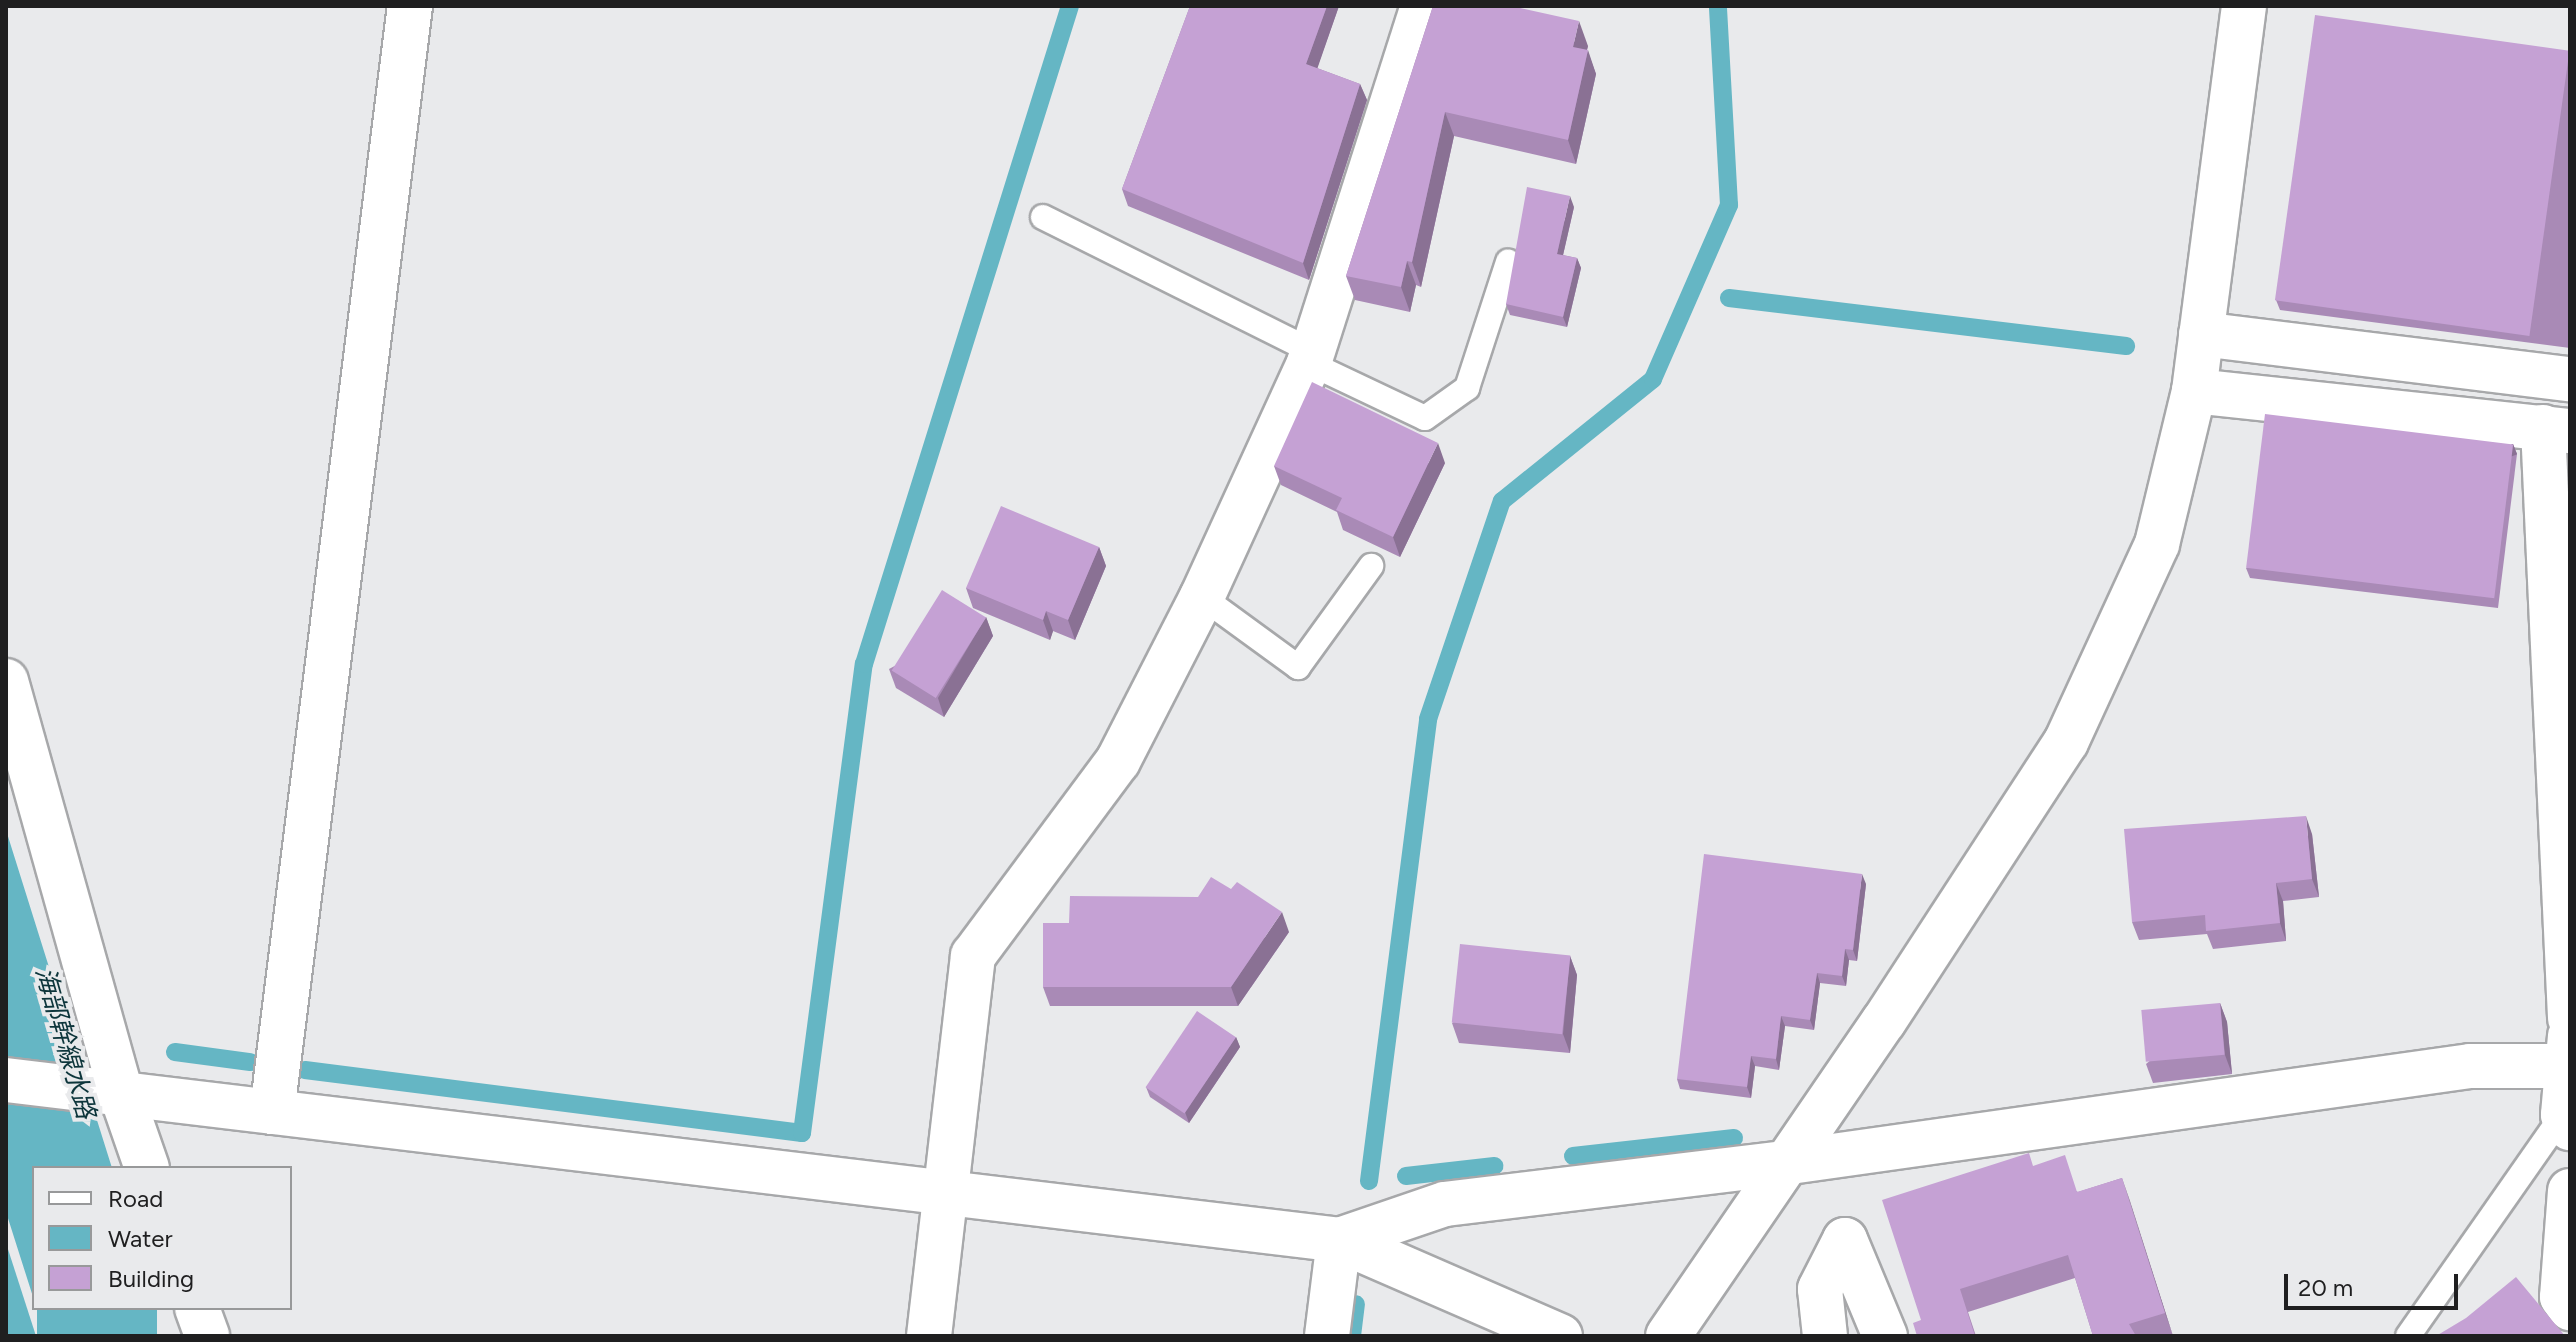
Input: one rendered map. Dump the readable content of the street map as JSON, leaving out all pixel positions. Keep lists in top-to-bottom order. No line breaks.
{"water":["海部幹線水路"],"legend":["Road","Water","Building"],"scale_bar":"20 m"}
